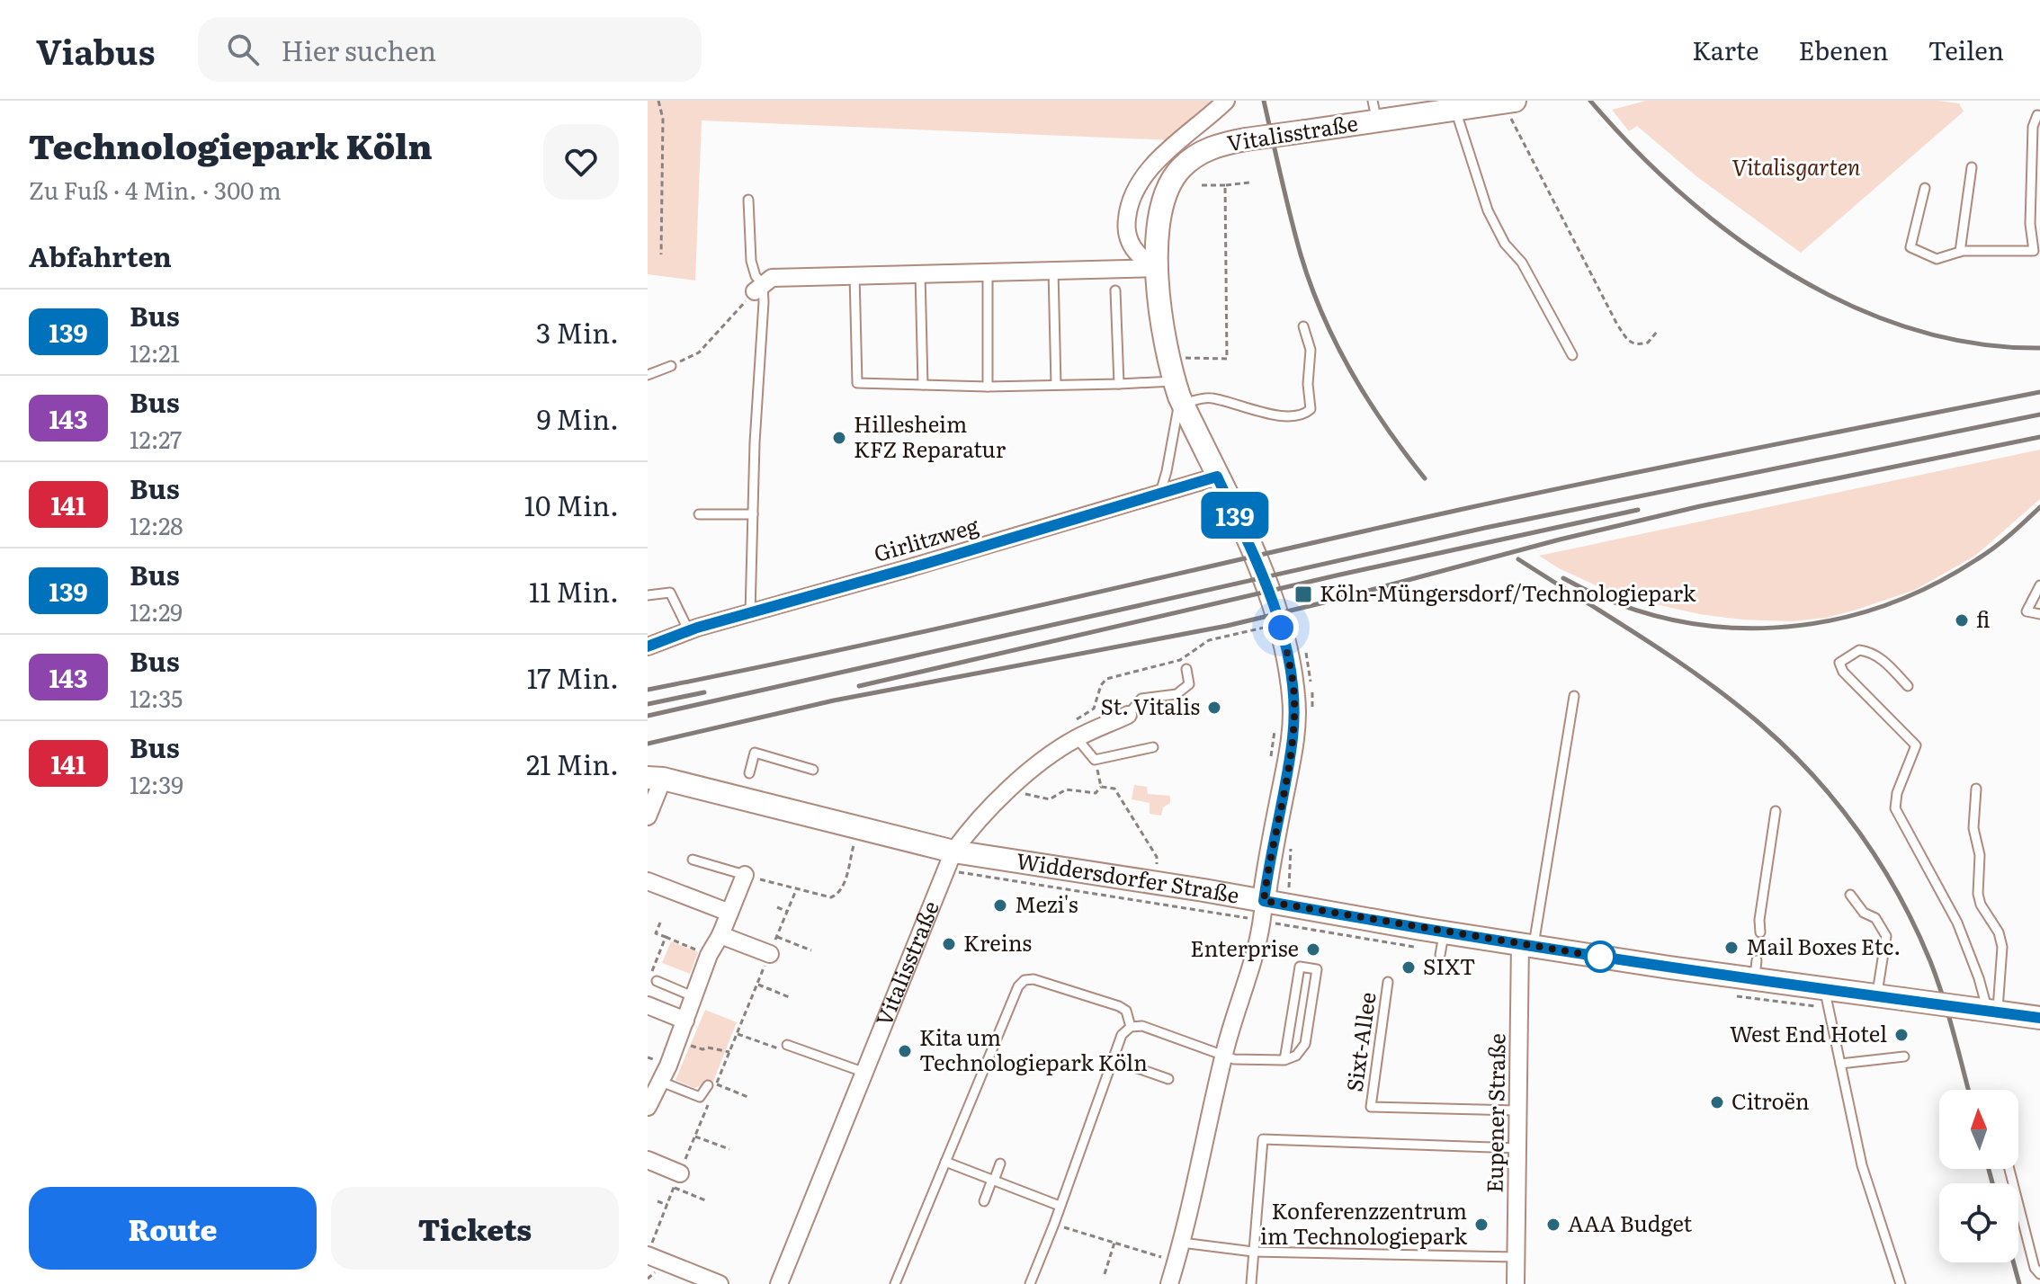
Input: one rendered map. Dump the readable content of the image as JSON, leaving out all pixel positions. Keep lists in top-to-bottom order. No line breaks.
{"streets":{"main road":["Vitalisstraße","Widdersdorfer Straße"],"street":["Girlitzweg","Eupener Straße"],"lane":["Sixt-Allee"]},"crossings":[["Vitalisstraße","Girlitzweg"],["Vitalisstraße","Widdersdorfer Straße"],["Widdersdorfer Straße","Eupener Straße"],["Sixt-Allee","Eupener Straße"]],"parks":["Vitalisgarten"],"places":{"other":["Hillesheim KFZ Reparatur","fi","St. Vitalis","Mezi's","Kreins","Mail Boxes Etc.","Enterprise","SIXT","West End Hotel","Kita um Technologiepark Köln","Citroën","Konferenzzentrum im Technologiepark","AAA Budget"],"transit":["Köln-Müngersdorf/Technologiepark"]},"lines":["bus line 139"],"north":"top","page":{"header":"Viabus","search":"Hier suchen","nav":["Karte","Ebenen","Teilen"],"heading":[["Technologiepark Köln","Zu Fuß · 4 Min. · 300 m"],"Abfahrten"],"on_map":"139","list":[{"mark":"139","name":"Bus","note":"12:21","value":"3 Min."},{"mark":"143","name":"Bus","note":"12:27","value":"9 Min."},{"mark":"141","name":"Bus","note":"12:28","value":"10 Min."},{"mark":"139","name":"Bus","note":"12:29","value":"11 Min."},{"mark":"143","name":"Bus","note":"12:35","value":"17 Min."},{"mark":"141","name":"Bus","note":"12:39","value":"21 Min."}],"buttons":["Route","Tickets"]}}
